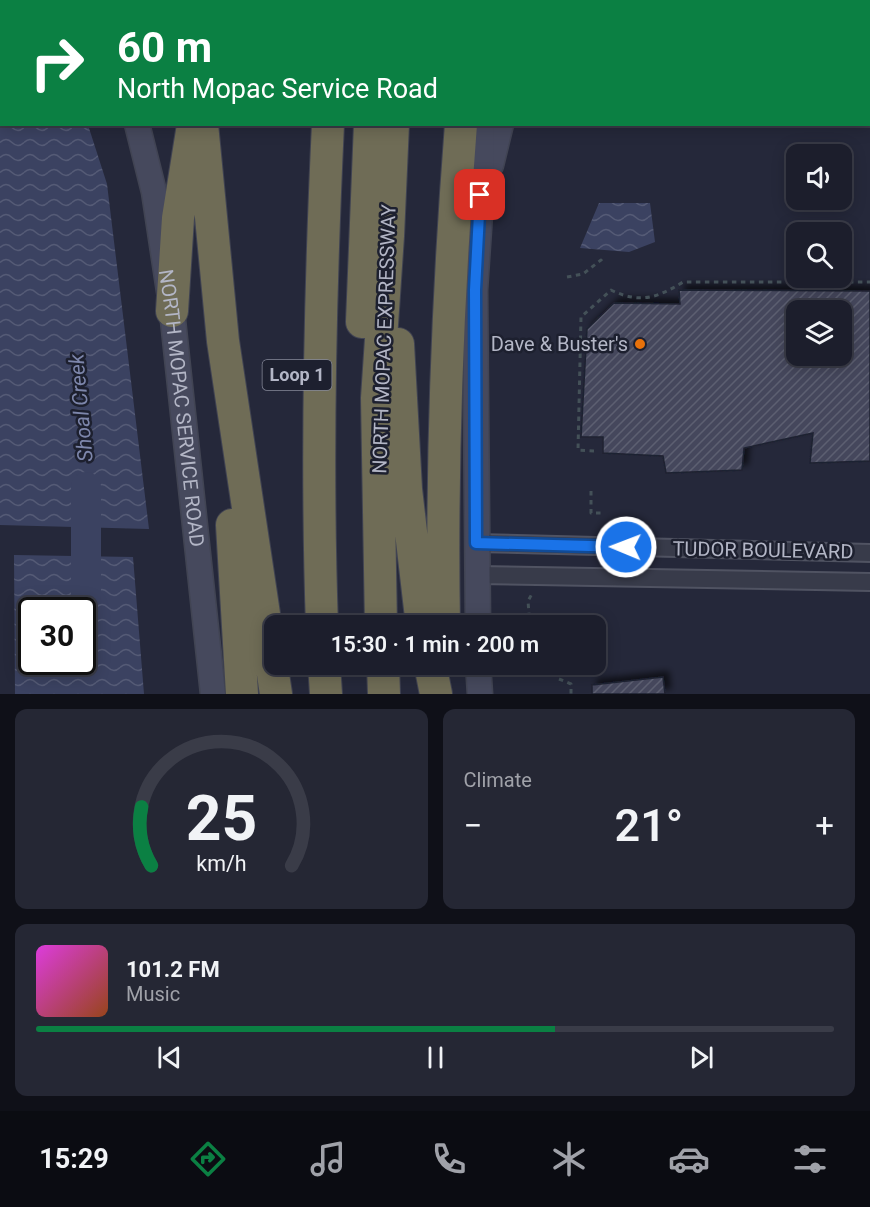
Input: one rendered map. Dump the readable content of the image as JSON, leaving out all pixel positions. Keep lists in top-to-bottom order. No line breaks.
{"streets":{"highway":["NORTH MOPAC EXPRESSWAY","Loop 1"],"main road":["NORTH MOPAC SERVICE ROAD"],"street":["TUDOR BOULEVARD"]},"water":["Shoal Creek"],"places":["Dave & Buster's"],"page":{"turn":["60 m","North Mopac Service Road"],"limit":"30","trip":"15:30 · 1 min · 200 m","tile":"Climate","heat":["−","21°","+"],"song":["101.2 FM","Music"],"tabs":"15:29","gauge":["25","km/h"]}}
